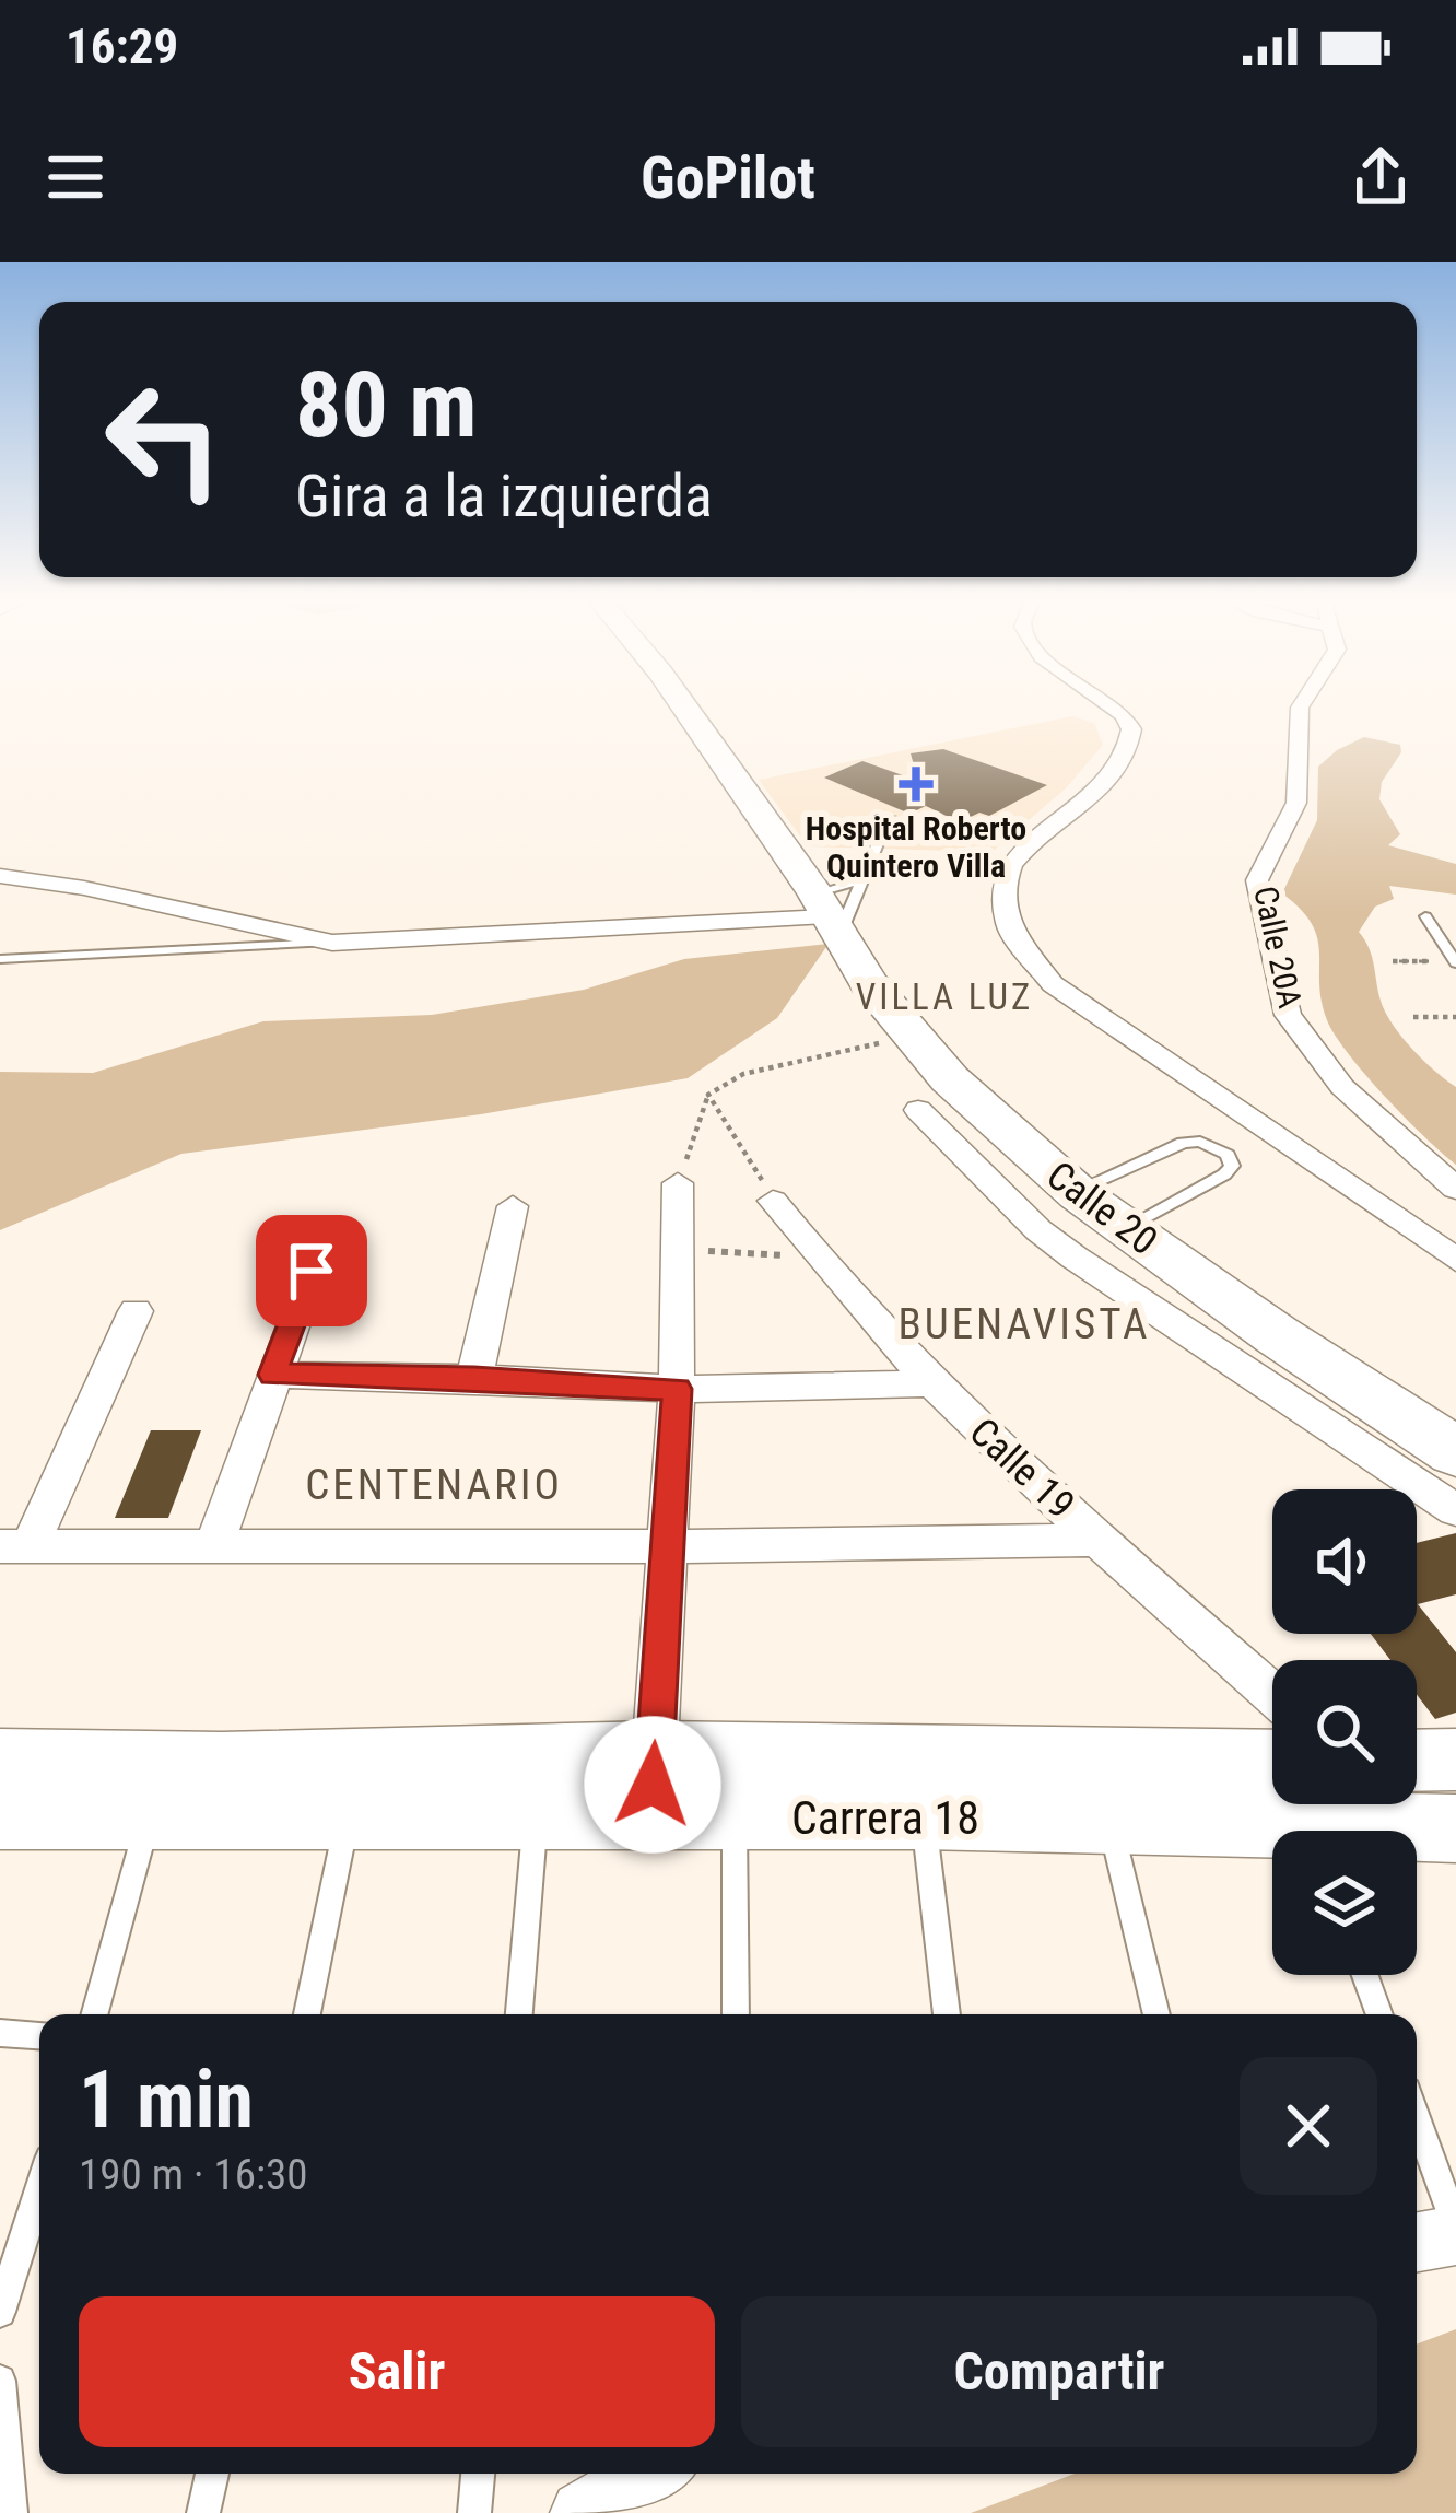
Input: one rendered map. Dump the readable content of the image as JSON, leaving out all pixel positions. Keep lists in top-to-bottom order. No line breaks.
{"streets":{"main road":["Calle 20","Carrera 18"],"street":["Calle 20A","Calle 19"]},"districts":["VILLA LUZ","BUENAVISTA","CENTENARIO"],"places":{"health":["Hospital Roberto Quintero Villa"]},"page":{"status":"16:29","header":"GoPilot","turn":["80 m","Gira a la izquierda"],"heading":["1 min","190 m · 16:30"],"buttons":["Salir","Compartir"]}}
